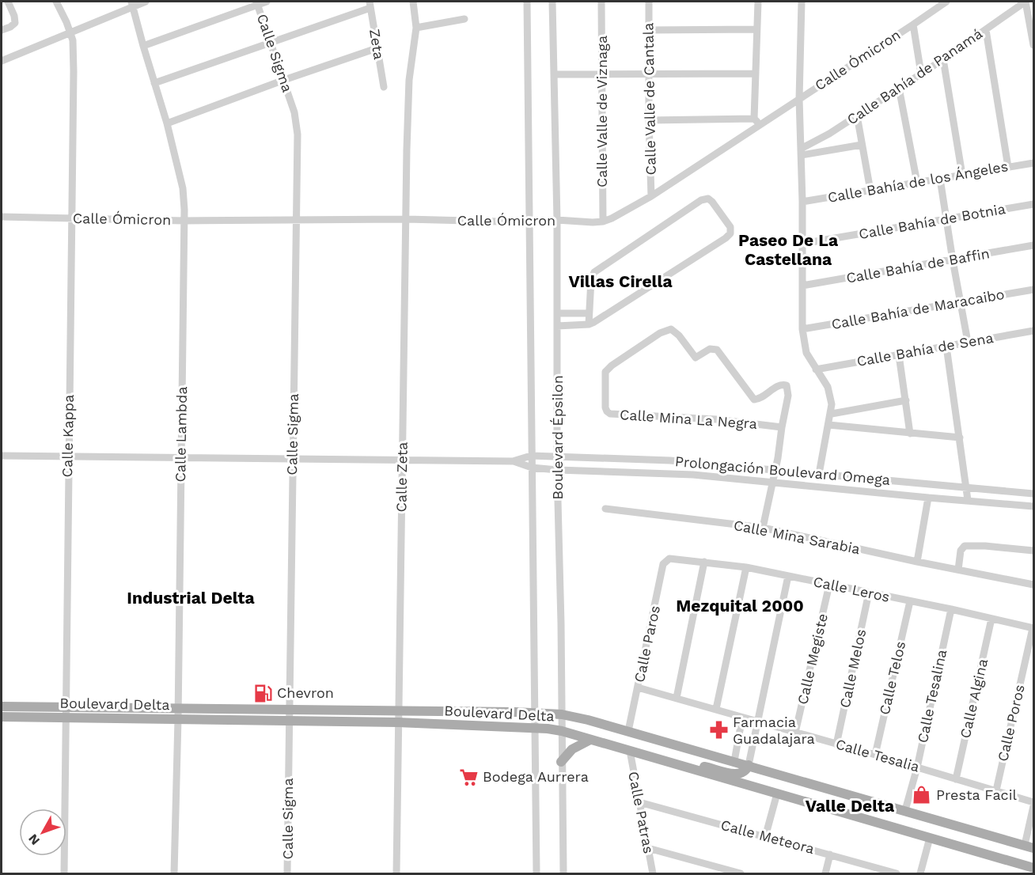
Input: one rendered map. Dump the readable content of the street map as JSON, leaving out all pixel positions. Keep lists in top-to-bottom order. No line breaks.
{"streets":{"main road":["Boulevard Delta"],"street":["Zeta","Calle Sigma","Calle Ómicron","Calle Bahía de Panamá","Calle Valle de Cantala","Calle Valle de Viznaga","Calle Bahía de los Ángeles","Calle Bahía de Botnia","Calle Bahía de Baffin","Calle Bahía de Maracaibo","Calle Bahía de Sena","Calle Mina La Negra","Calle Lambda","Calle Kappa","Boulevard Épsilon","Prolongación Boulevard Omega","Calle Zeta","Calle Mina Sarabia","Calle Leros","Calle Paros","Calle Megiste","Calle Melos","Calle Telos","Calle Tesalina","Calle Algina","Calle Poros","Calle Tesalia","Calle Patras","Calle Meteora"]},"crossings":[["Calle Sigma","Calle Ómicron"],["Calle Sigma","Boulevard Delta"],["Calle Ómicron","Calle Valle de Cantala"],["Calle Ómicron","Calle Valle de Viznaga"],["Calle Ómicron","Calle Lambda"],["Calle Ómicron","Calle Kappa"],["Calle Ómicron","Boulevard Épsilon"],["Calle Ómicron","Calle Zeta"],["Calle Mina La Negra","Prolongación Boulevard Omega"],["Calle Mina La Negra","Calle Mina Sarabia"],["Calle Lambda","Boulevard Delta"],["Calle Kappa","Boulevard Delta"],["Boulevard Épsilon","Prolongación Boulevard Omega"],["Boulevard Épsilon","Boulevard Delta"],["Calle Zeta","Boulevard Delta"],["Calle Leros","Calle Paros"],["Calle Leros","Calle Megiste"],["Calle Leros","Calle Melos"],["Calle Leros","Calle Telos"],["Calle Leros","Calle Tesalina"],["Calle Leros","Calle Algina"],["Calle Leros","Calle Poros"],["Calle Paros","Boulevard Delta"],["Calle Paros","Calle Tesalia"],["Calle Megiste","Calle Tesalia"],["Calle Melos","Calle Tesalia"],["Calle Telos","Calle Tesalia"],["Calle Tesalina","Boulevard Delta"],["Calle Tesalina","Calle Tesalia"],["Calle Algina","Calle Tesalia"],["Boulevard Delta","Calle Patras"],["Calle Poros","Calle Tesalia"],["Calle Patras","Calle Meteora"]],"districts":["Paseo De La Castellana","Villas Cirella","Industrial Delta","Mezquital 2000","Valle Delta"],"places":{"fuel station":["Chevron"],"pharmacy":["Farmacia Guadalajara"],"supermarket":["Bodega Aurrera"],"shop":["Presta Facil"]},"north":"bottom left"}
